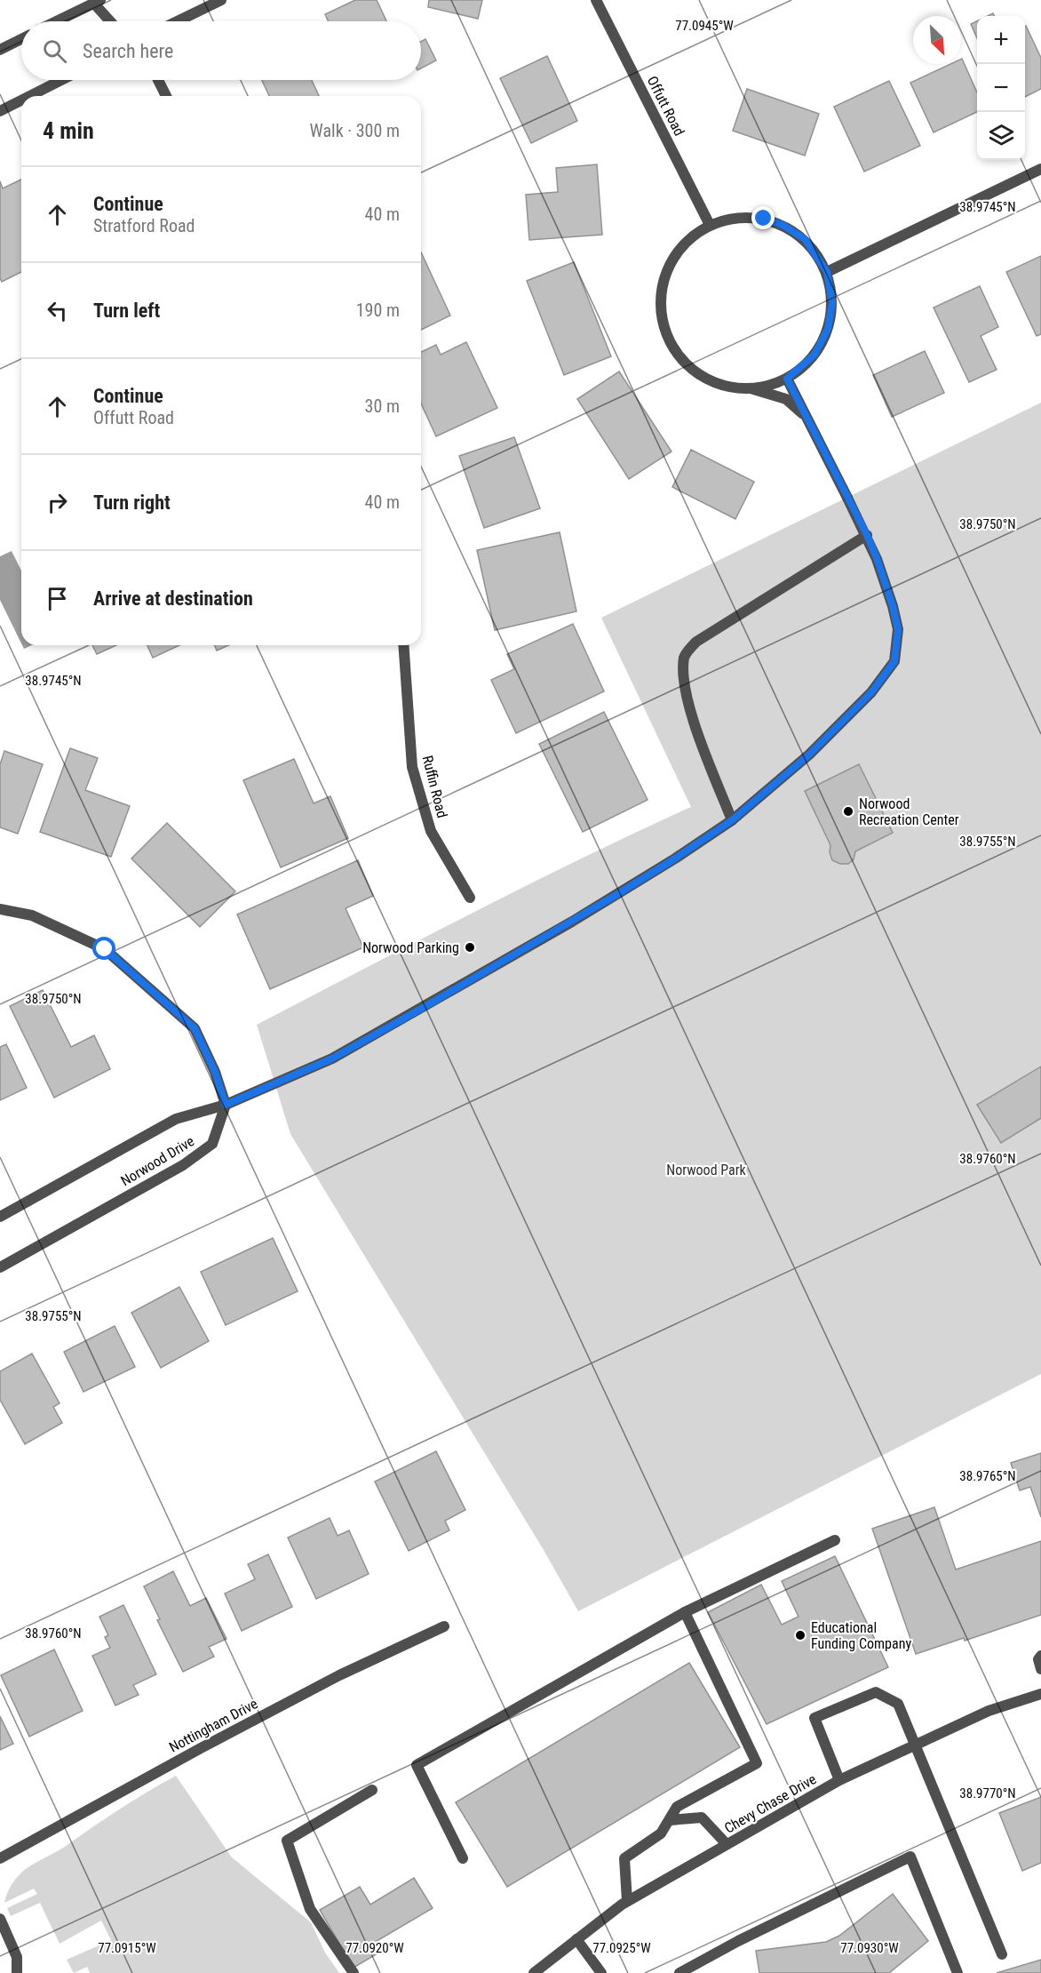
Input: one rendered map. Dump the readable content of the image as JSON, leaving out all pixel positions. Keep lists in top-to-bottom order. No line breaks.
{"streets":{"street":["Offutt Road","Ruffin Road","Norwood Drive","Nottingham Drive","Chevy Chase Drive"]},"parks":["Norwood Park"],"places":["Norwood Recreation Center","Norwood Parking","Educational Funding Company"],"north":"bottom right","page":{"map_buttons":["+","−"],"search":"Search here","heading":["4 min","Walk · 300 m"],"list":[["Continue","Stratford Road","40 m"],["Turn left","190 m"],["Continue","Offutt Road","30 m"],["Turn right","40 m"],"Arrive at destination"]},"coordinates":["77.0945°W","38.9745°N","38.9750°N","38.9755°N","38.9760°N","38.9765°N","38.9770°N","77.0915°W","77.0920°W","77.0925°W","77.0930°W"]}
